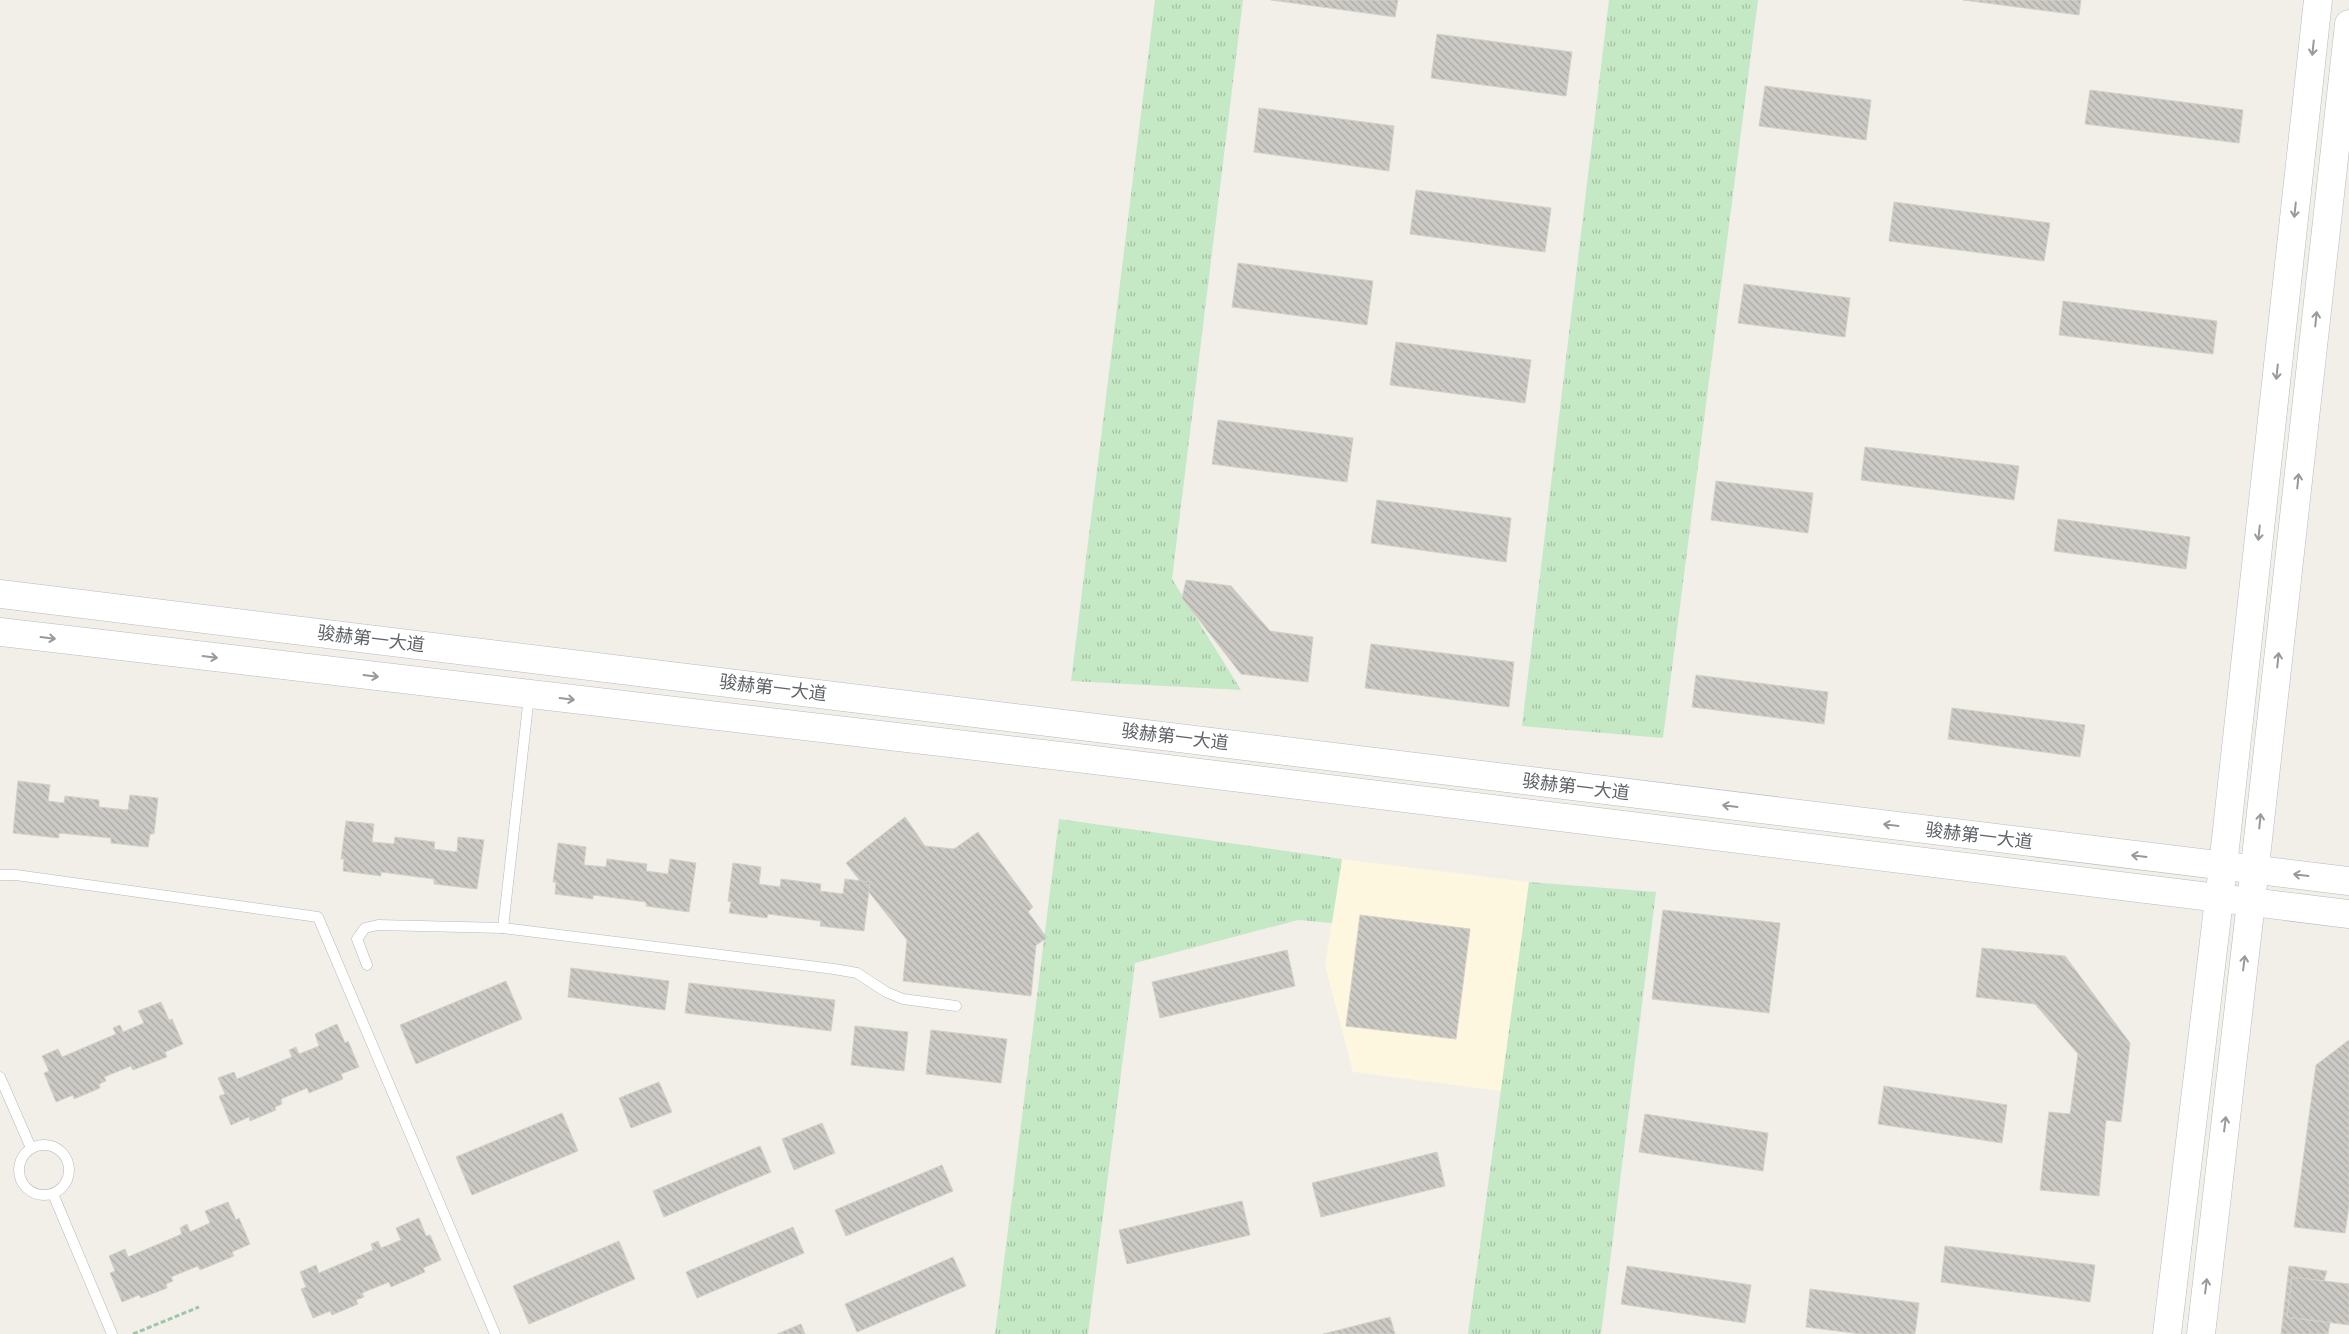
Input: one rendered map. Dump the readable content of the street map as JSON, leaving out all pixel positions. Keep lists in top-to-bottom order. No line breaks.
{"streets":{"main road":["骏赫第一大道"]}}
